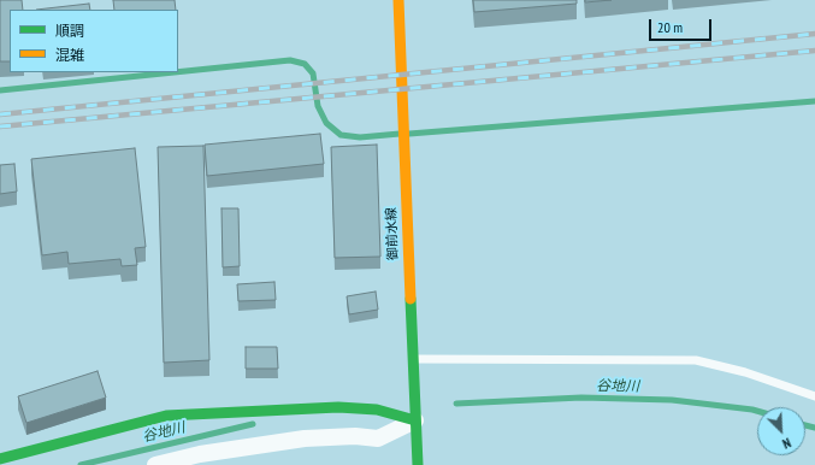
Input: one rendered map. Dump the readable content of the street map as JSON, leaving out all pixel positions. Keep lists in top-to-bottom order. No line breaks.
{"streets":{"street":["御前水線"]},"water":["谷地川"],"legend":["順調","混雑"],"scale_bar":"20 m","north":"bottom right"}
